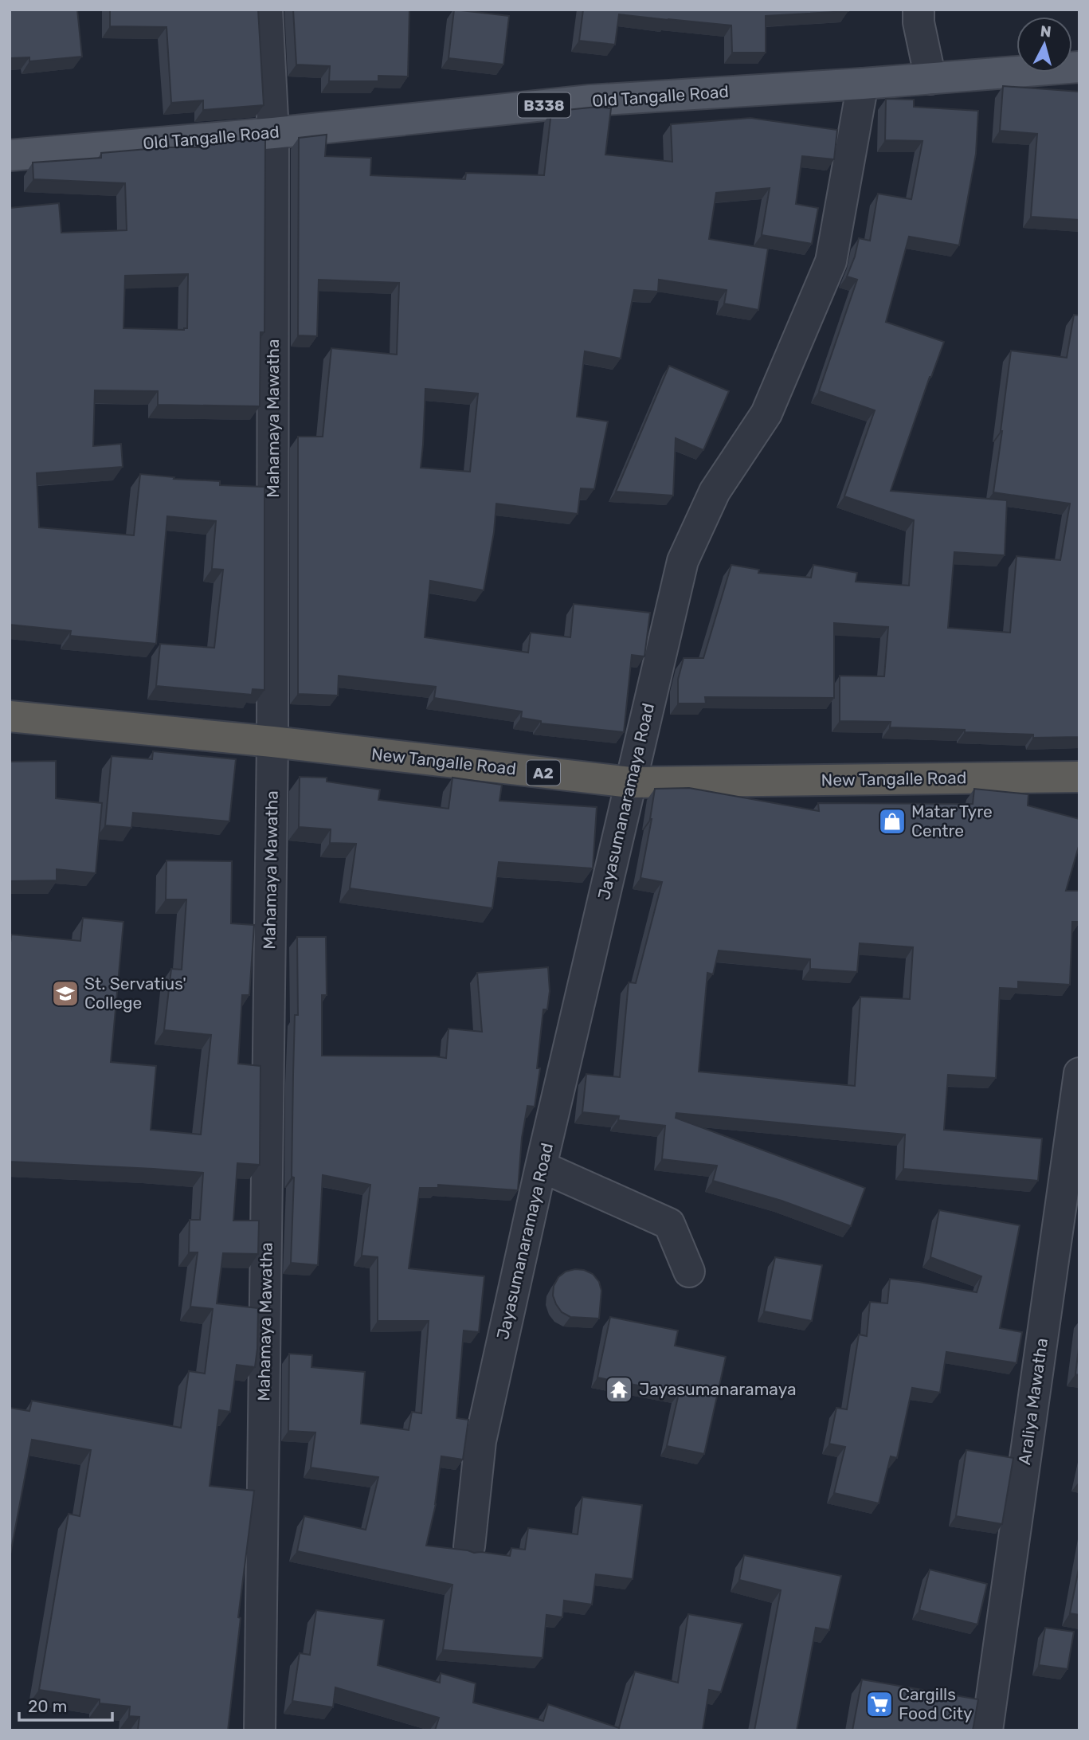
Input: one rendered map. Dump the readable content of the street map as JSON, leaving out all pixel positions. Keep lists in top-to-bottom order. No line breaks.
{"streets":{"highway":["New Tangalle Road","A2"],"main road":["Old Tangalle Road","B338"],"street":["Mahamaya Mawatha","Jayasumanaramaya Road","Araliya Mawatha"]},"crossings":[["Old Tangalle Road","Mahamaya Mawatha"],["Old Tangalle Road","Jayasumanaramaya Road"],["Mahamaya Mawatha","New Tangalle Road"],["New Tangalle Road","Jayasumanaramaya Road"]],"places":{"shop":["Matar Tyre Centre"],"school or university":["St. Servatius' College"],"temple":["Jayasumanaramaya"],"supermarket":["Cargills Food City"]},"scale_bar":"20 m","north":"top"}
